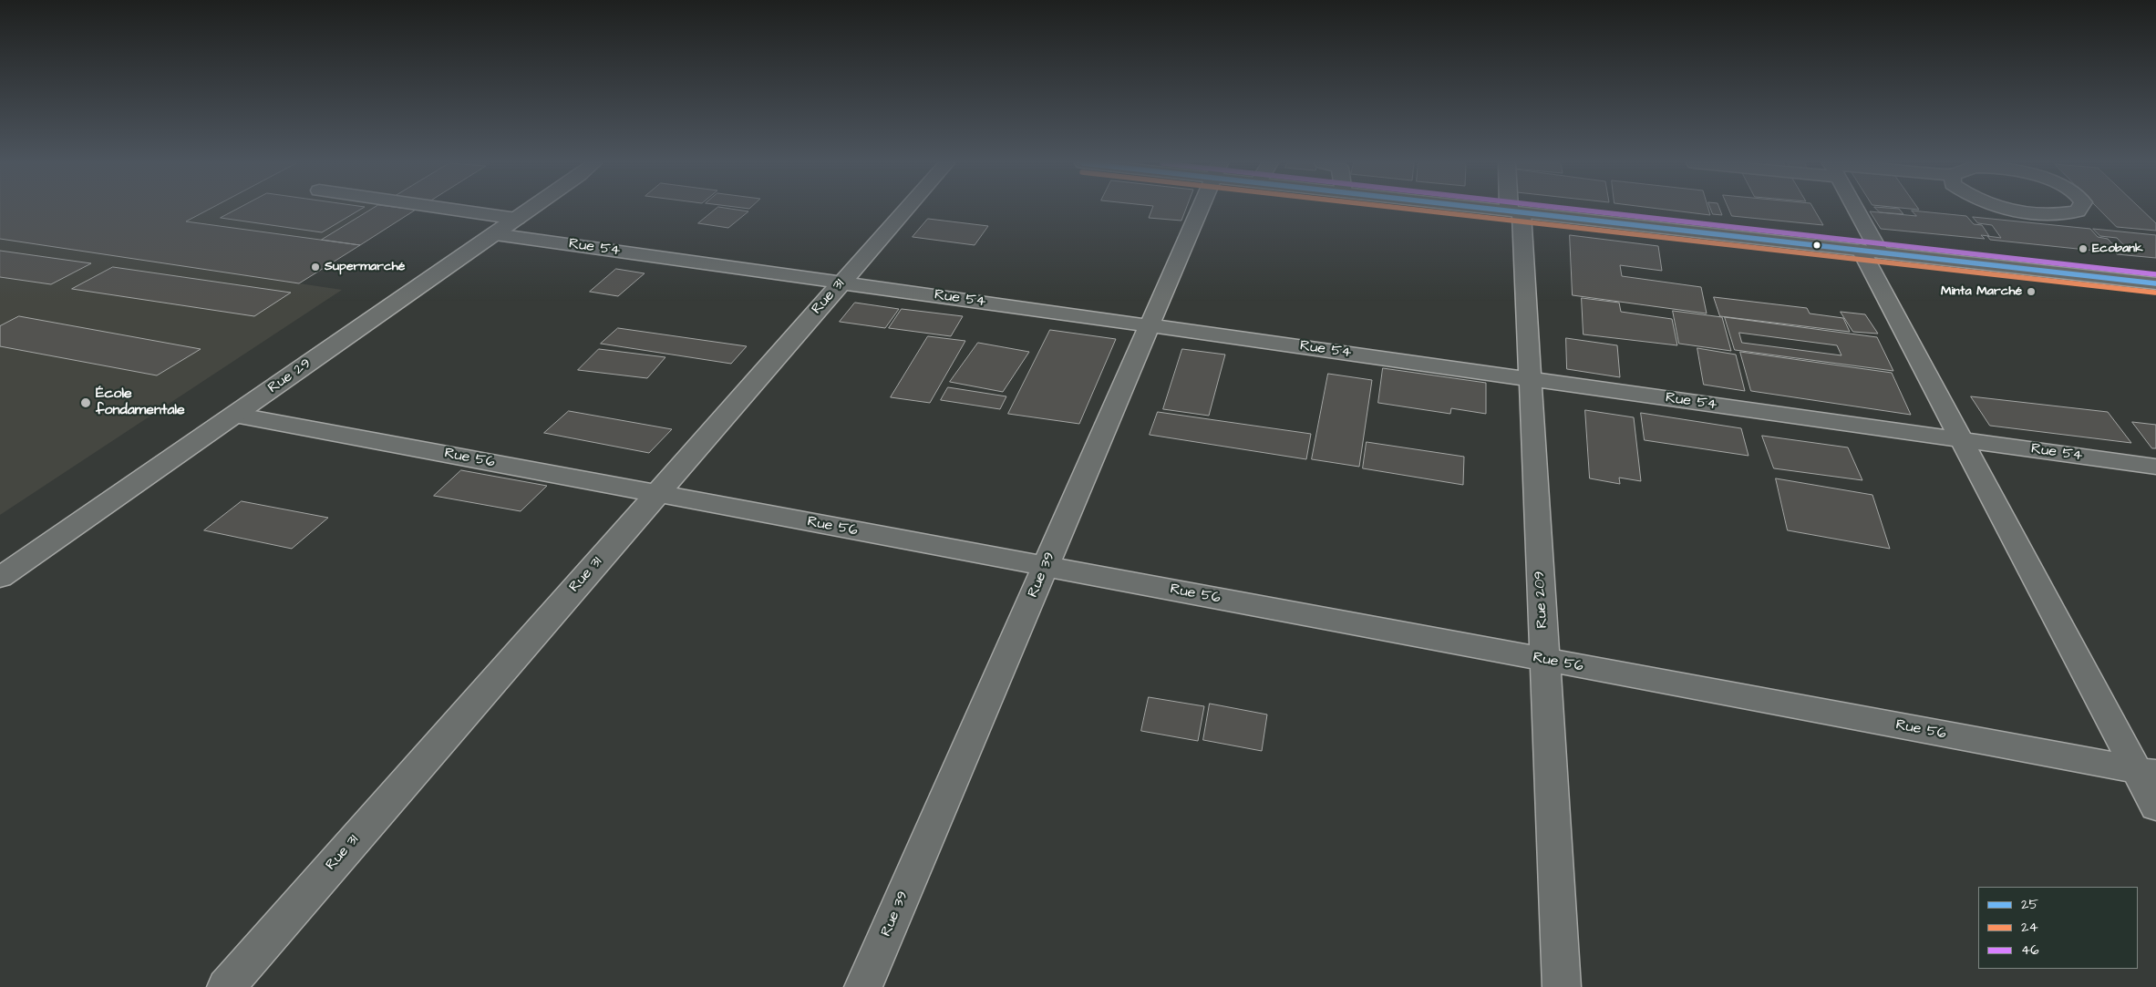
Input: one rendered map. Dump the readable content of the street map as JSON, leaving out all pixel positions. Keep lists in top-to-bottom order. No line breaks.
{"streets":{"street":["Rue 54","Rue 31","Rue 29","Rue 56","Rue 39","Rue 209"]},"crossings":[["Rue 54","Rue 31"],["Rue 54","Rue 29"],["Rue 54","Rue 39"],["Rue 54","Rue 209"],["Rue 31","Rue 56"],["Rue 29","Rue 56"],["Rue 56","Rue 39"],["Rue 56","Rue 209"]],"places":["Ecobank","Supermarché","Minta Marché","École fondamentale"],"lines":["transit line 25","transit line 24","transit line 46"],"legend":["25","24","46"]}
